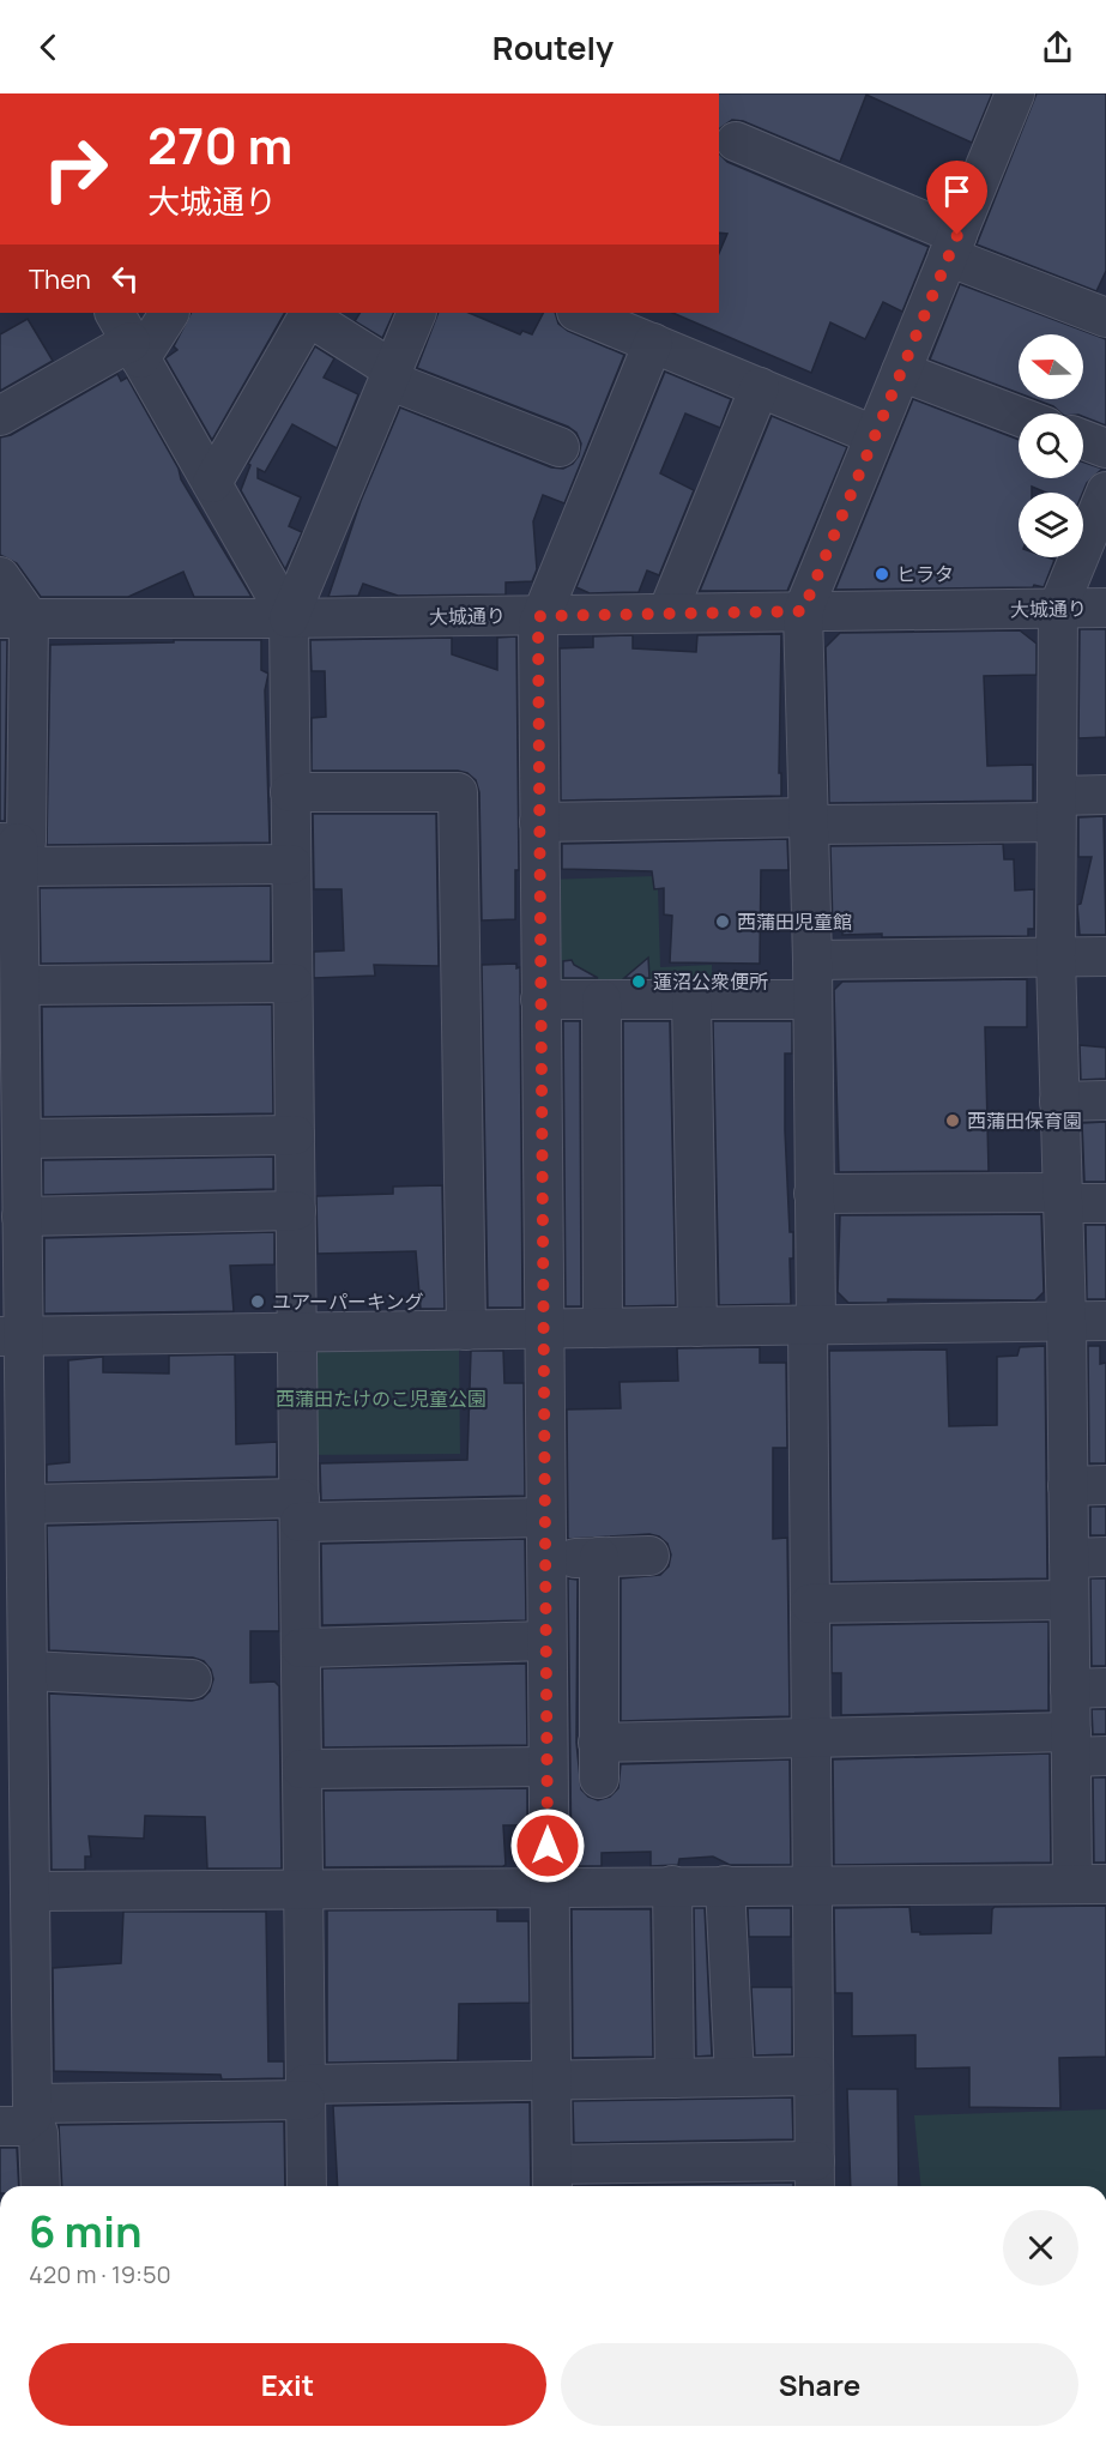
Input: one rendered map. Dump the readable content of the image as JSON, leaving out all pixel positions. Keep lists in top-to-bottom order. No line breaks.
{"streets":{"street":["大城通り"]},"parks":["西蒲田たけのこ児童公園"],"places":["ヒラタ","西蒲田児童館","蓮沼公衆便所","西蒲田保育園","ユアーパーキング"],"north":"left","page":{"header":"Routely","turn":["270 m","大城通り"],"then":"Then","heading":["6 min","420 m · 19:50"],"buttons":["Exit","Share"]}}
